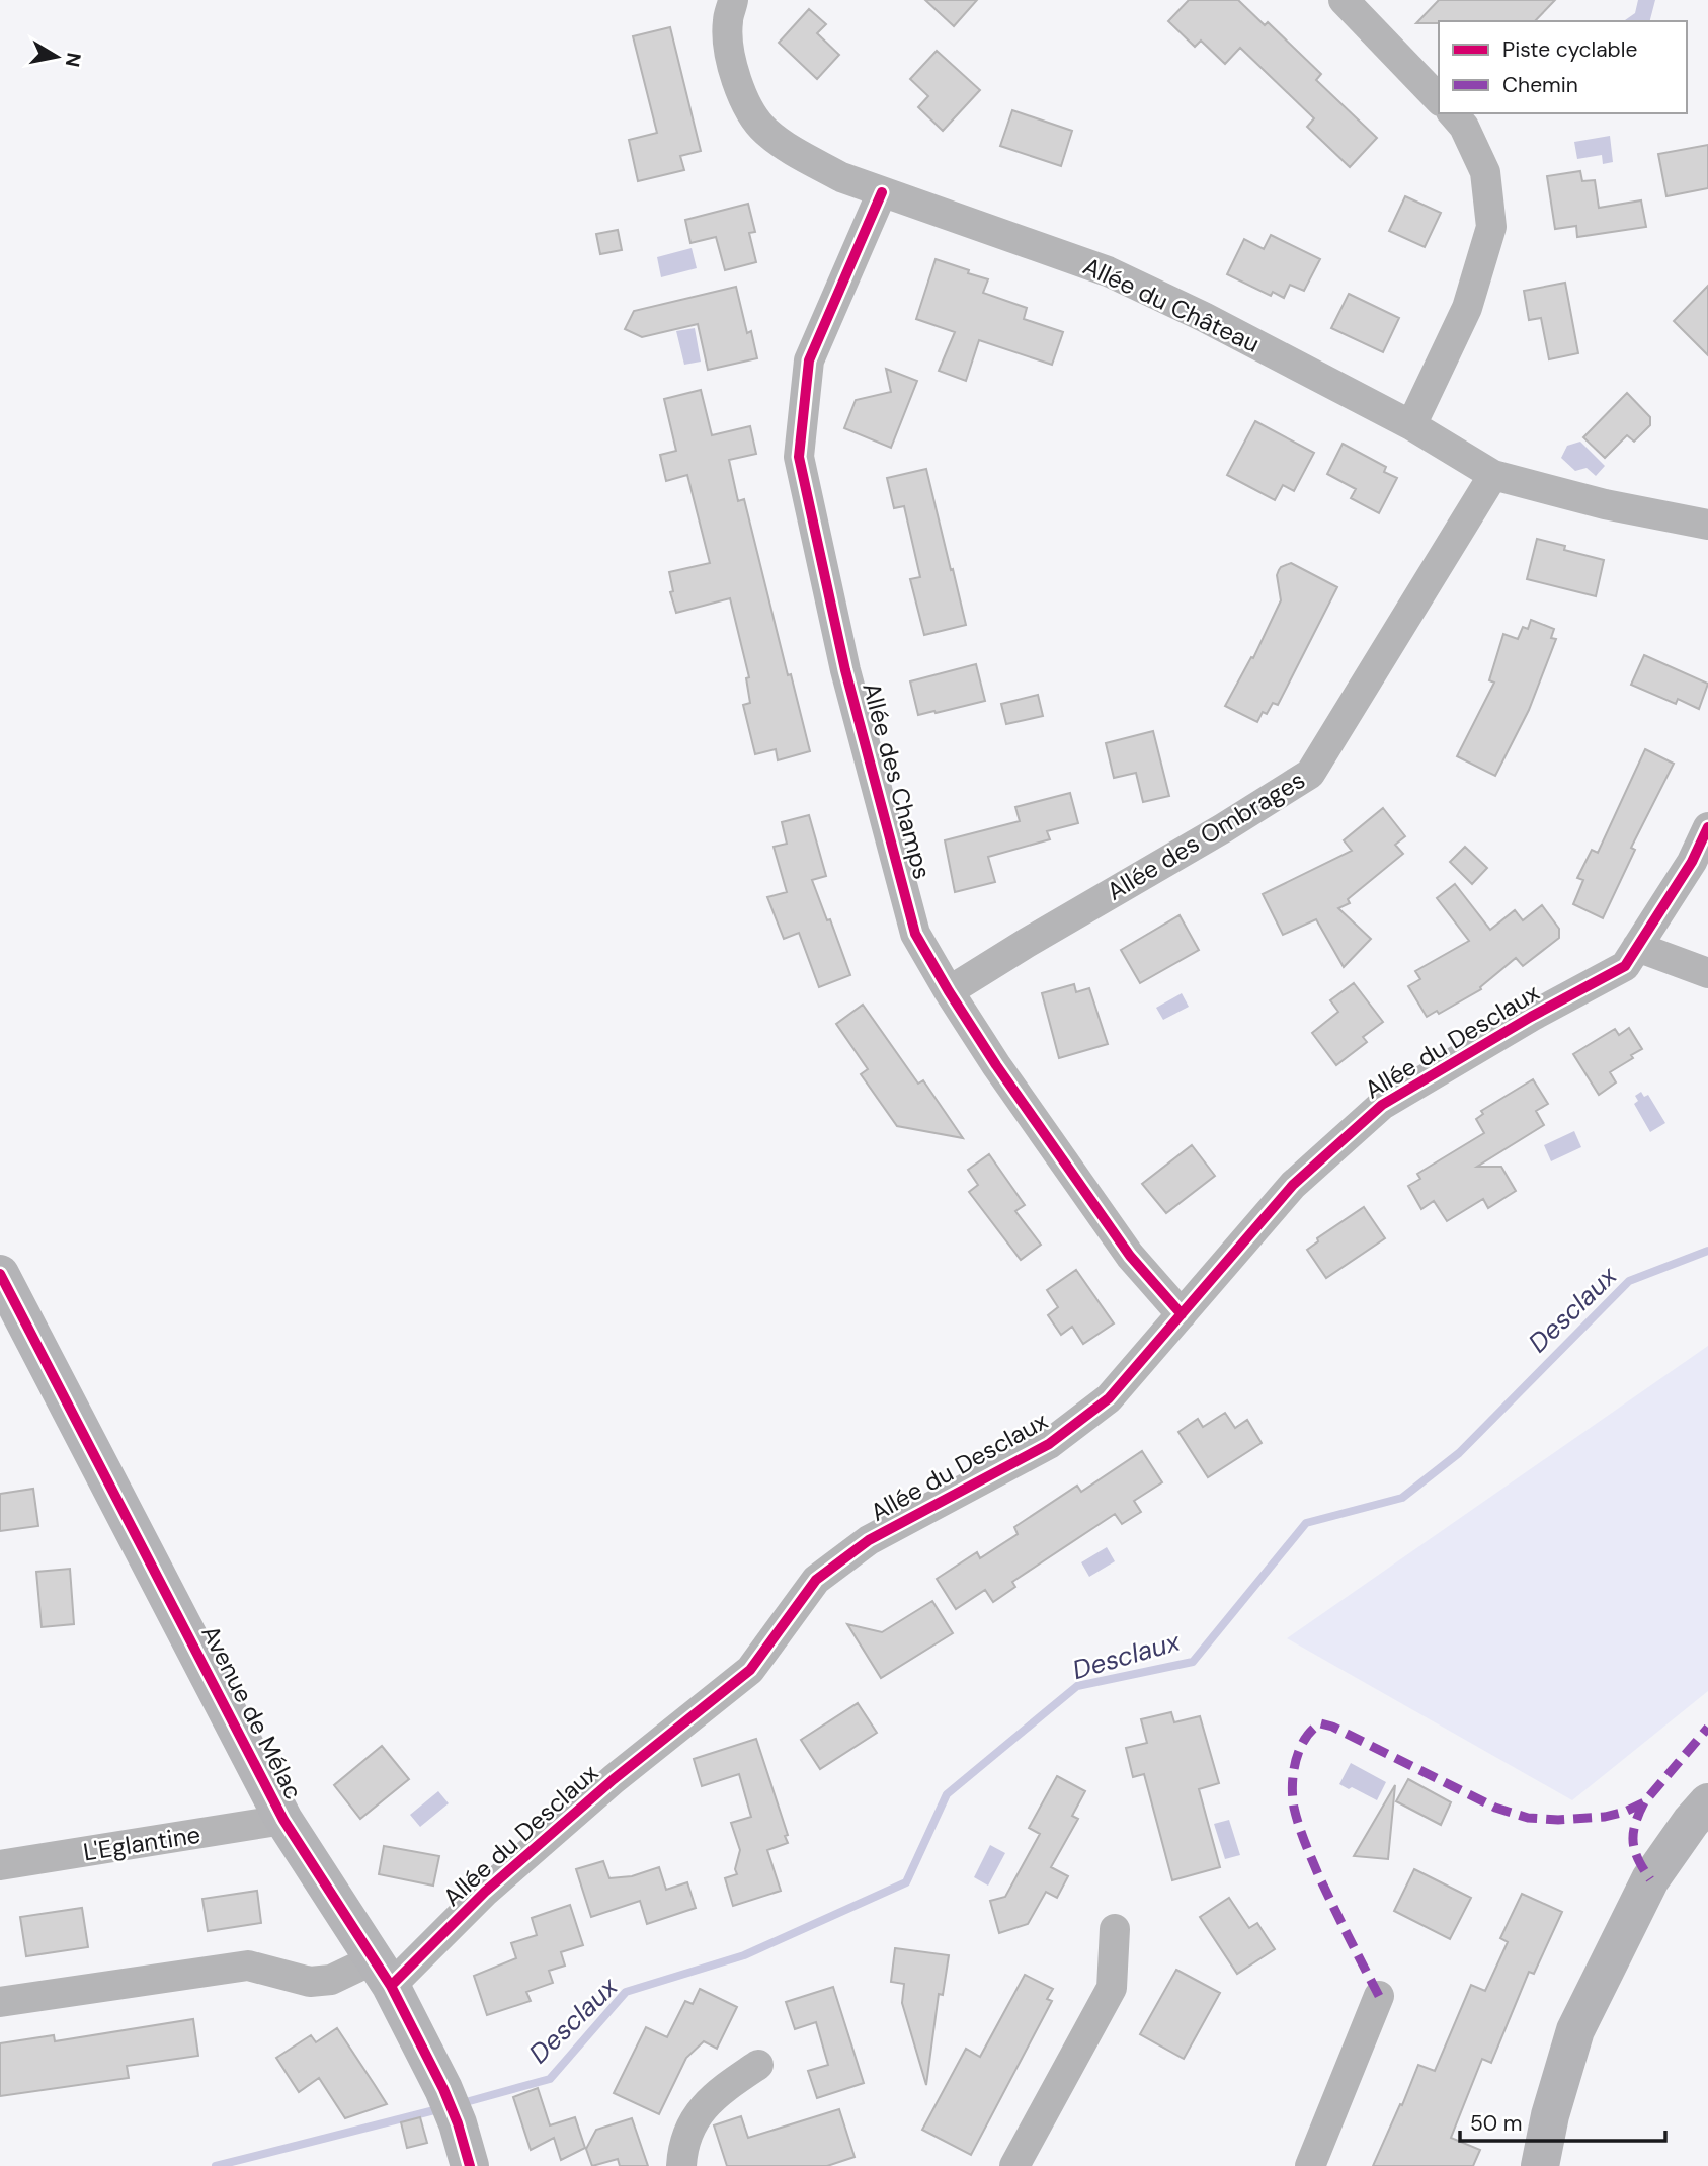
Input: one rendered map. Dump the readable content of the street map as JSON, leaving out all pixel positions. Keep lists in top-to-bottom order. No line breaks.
{"streets":{"street":["Allée du Château","Allée des Champs","Allée des Ombrages","Allée du Desclaux","Avenue de Mélac","L'Eglantine"]},"crossings":[["Allée du Château","Allée des Champs"],["Allée du Château","Allée des Ombrages"],["Allée des Champs","Allée des Ombrages"],["Allée des Champs","Allée du Desclaux"],["Allée du Desclaux","Avenue de Mélac"],["Avenue de Mélac","L'Eglantine"]],"water":["Desclaux"],"legend":["Piste cyclable","Chemin"],"scale_bar":"50 m","north":"right"}
